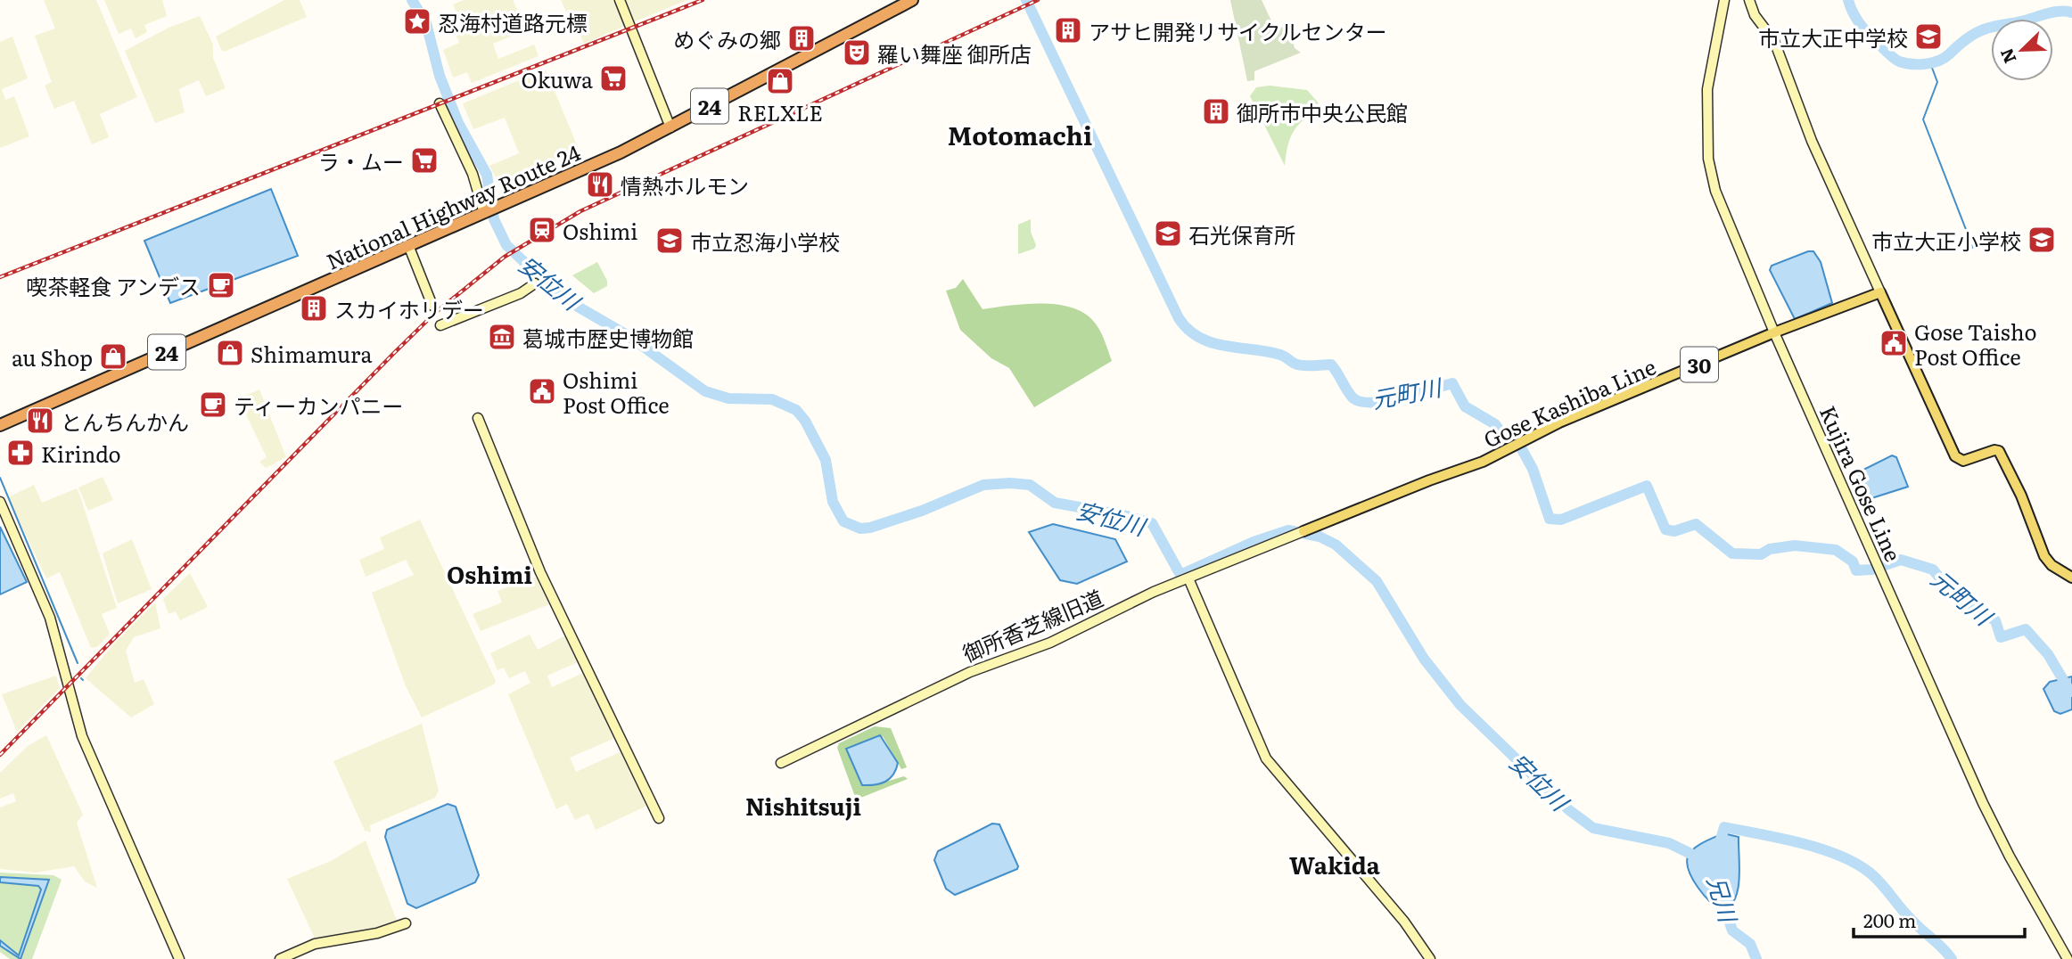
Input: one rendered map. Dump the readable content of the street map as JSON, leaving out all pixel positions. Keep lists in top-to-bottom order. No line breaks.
{"streets":{"highway":["24","National Highway Route 24"],"main road":["30","Gose Kashiba Line"],"street":["Kujira Gose Line","御所香芝線旧道"]},"crossings":[["Gose Kashiba Line","Kujira Gose Line"],["Gose Kashiba Line","御所香芝線旧道"]],"districts":["Motomachi","Oshimi","Nishitsuji","Wakida"],"water":["安位川","元町川","兄川"],"places":{"place":["忍海村道路元標"],"building":["アサヒ開発リサイクルセンター","めぐみの郷","御所市中央公民館","スカイホリデー"],"school or university":["市立大正中学校","石光保育所","市立大正小学校","市立忍海小学校"],"theatre":["羅い舞座 御所店"],"supermarket":["Okuwa","ラ・ムー"],"shop":["RELXLE","Shimamura","au Shop"],"restaurant":["情熱ホルモン","とんちんかん"],"station":["Oshimi"],"cafe":["喫茶軽食 アンデス","ティーカンパニー"],"museum":["葛城市歴史博物館"],"public building":["Gose Taisho Post Office","Oshimi Post Office"],"pharmacy":["Kirindo"]},"scale_bar":"200 m","north":"bottom left"}
